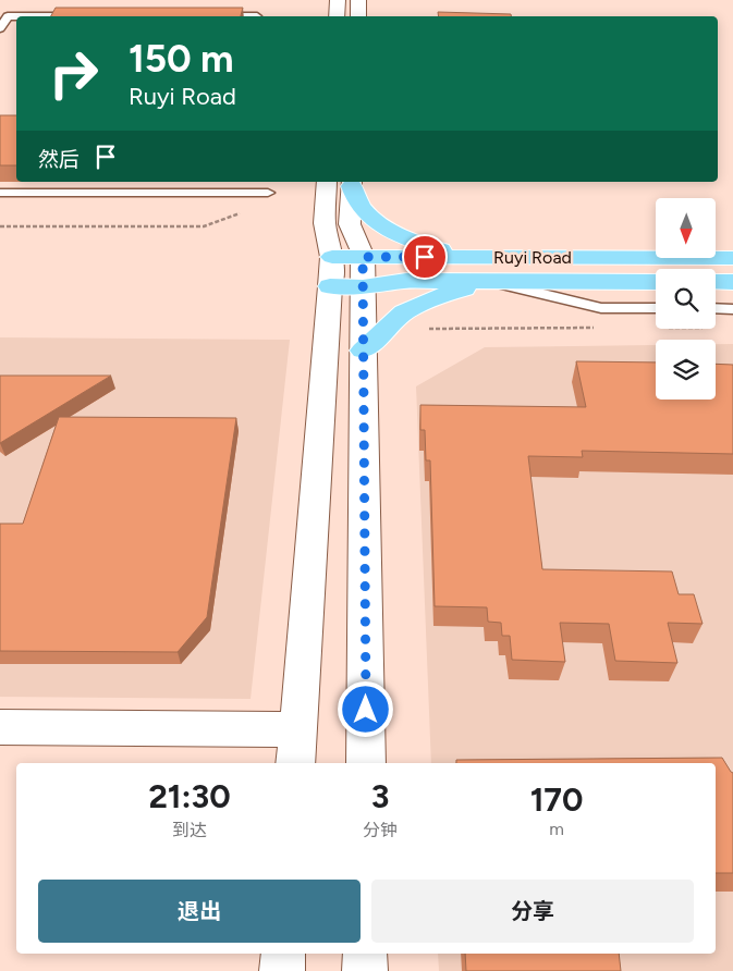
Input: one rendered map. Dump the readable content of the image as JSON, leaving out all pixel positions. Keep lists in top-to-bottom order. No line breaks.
{"streets":{"main road":["Ruyi Road"]},"north":"bottom","page":{"turn":["150 m","Ruyi Road"],"then":"然后","eta":["21:30","到达","3","分钟","170","m"],"buttons":["退出","分享"]}}
